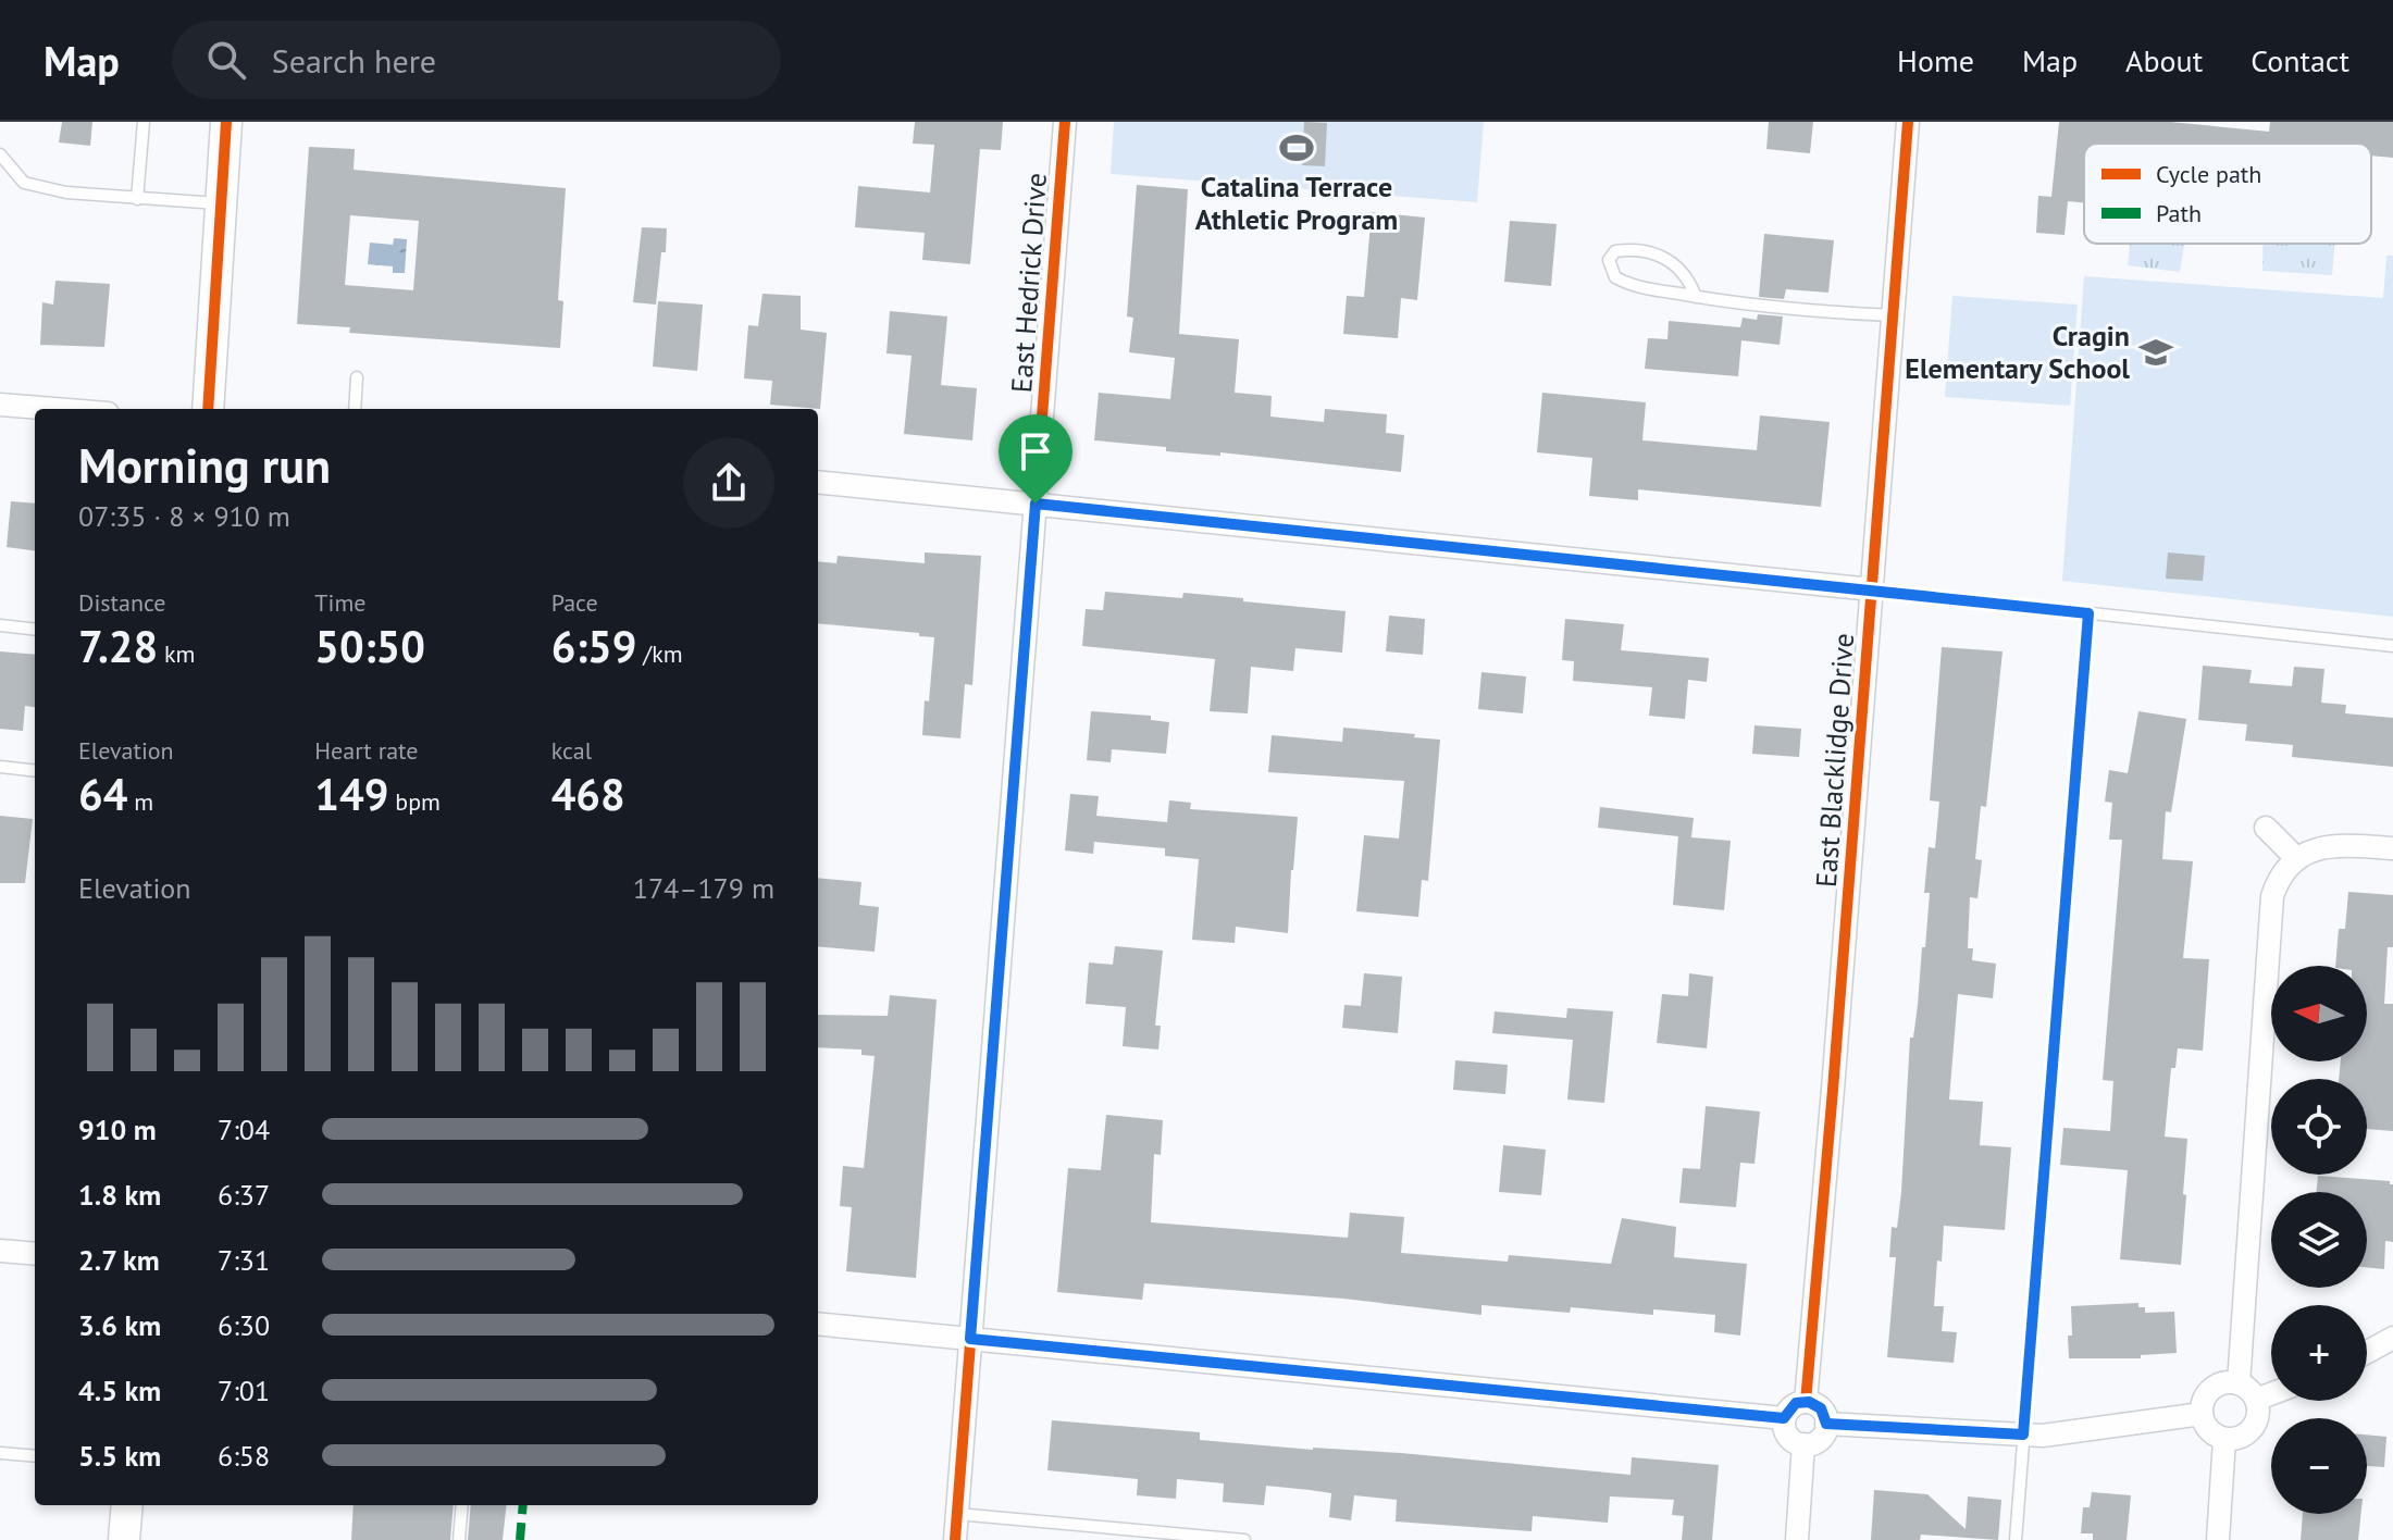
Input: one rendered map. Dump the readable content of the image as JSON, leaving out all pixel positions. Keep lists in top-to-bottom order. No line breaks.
{"streets":{"street":["East Hedrick Drive","East Blacklidge Drive"]},"places":{"sports":["Catalina Terrace Athletic Program"],"school or university":["Cragin Elementary School"]},"legend":["Cycle path","Path"],"north":"left","page":{"header":"Map","search":"Search here","nav":["Home","Map","About","Contact"],"heading":["Morning run","07:35 · 8 × 910 m"],"stats":[["Distance","7.28 km"],["Time","50:50"],["Pace","6:59 /km"],["Elevation","64 m"],["Heart rate","149 bpm"],["kcal","468"]],"chart":["Elevation","174–179 m"],"map_buttons":["+","−"],"list":[{"name":"910 m","note":"7:04"},{"name":"1.8 km","note":"6:37"},{"name":"2.7 km","note":"7:31"},{"name":"3.6 km","note":"6:30"},{"name":"4.5 km","note":"7:01"},{"name":"5.5 km","note":"6:58"}]}}
